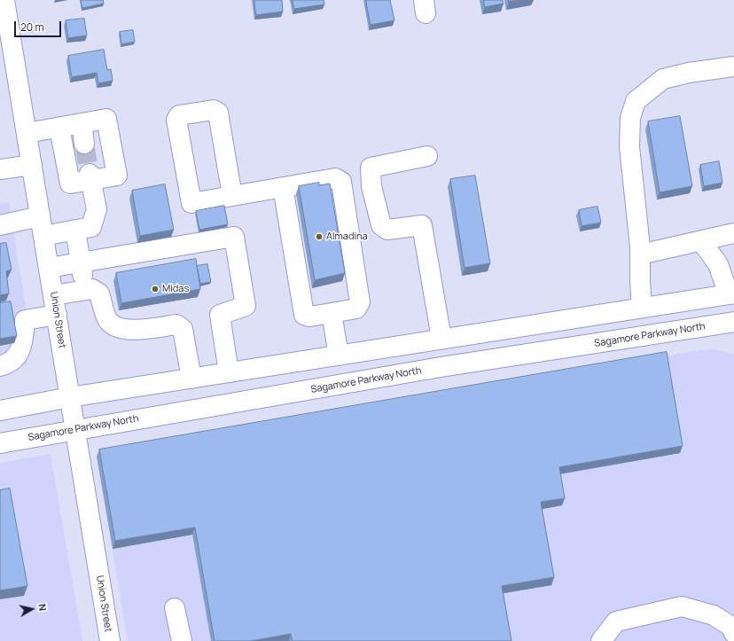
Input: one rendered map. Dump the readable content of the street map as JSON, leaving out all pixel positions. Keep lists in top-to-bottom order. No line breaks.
{"streets":{"main road":["Union Street","Sagamore Parkway North"]},"crossings":[["Union Street","Sagamore Parkway North"]],"places":["Almadina","Midas"],"scale_bar":"20 m","north":"right"}
